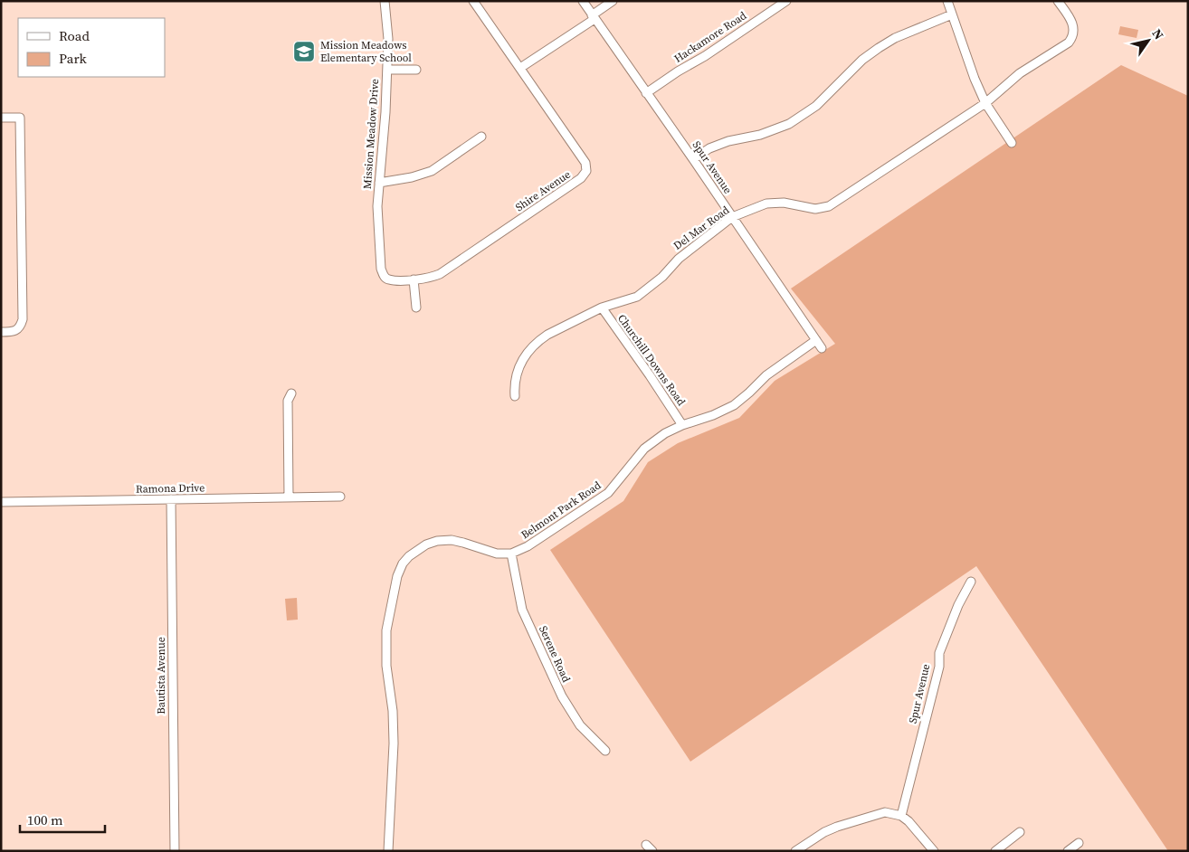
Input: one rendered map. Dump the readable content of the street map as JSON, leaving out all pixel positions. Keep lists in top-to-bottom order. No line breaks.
{"streets":{"street":["Hackamore Road","Mission Meadow Drive","Spur Avenue","Shire Avenue","Del Mar Road","Churchill Downs Road","Ramona Drive","Belmont Park Road","Serene Road","Bautista Avenue"]},"crossings":[["Hackamore Road","Spur Avenue"],["Mission Meadow Drive","Shire Avenue"],["Spur Avenue","Del Mar Road"],["Spur Avenue","Belmont Park Road"],["Del Mar Road","Churchill Downs Road"],["Churchill Downs Road","Belmont Park Road"],["Ramona Drive","Bautista Avenue"],["Belmont Park Road","Serene Road"]],"places":{"school or university":["Mission Meadows Elementary School"]},"legend":["Road","Park"],"scale_bar":"100 m","north":"top right"}
